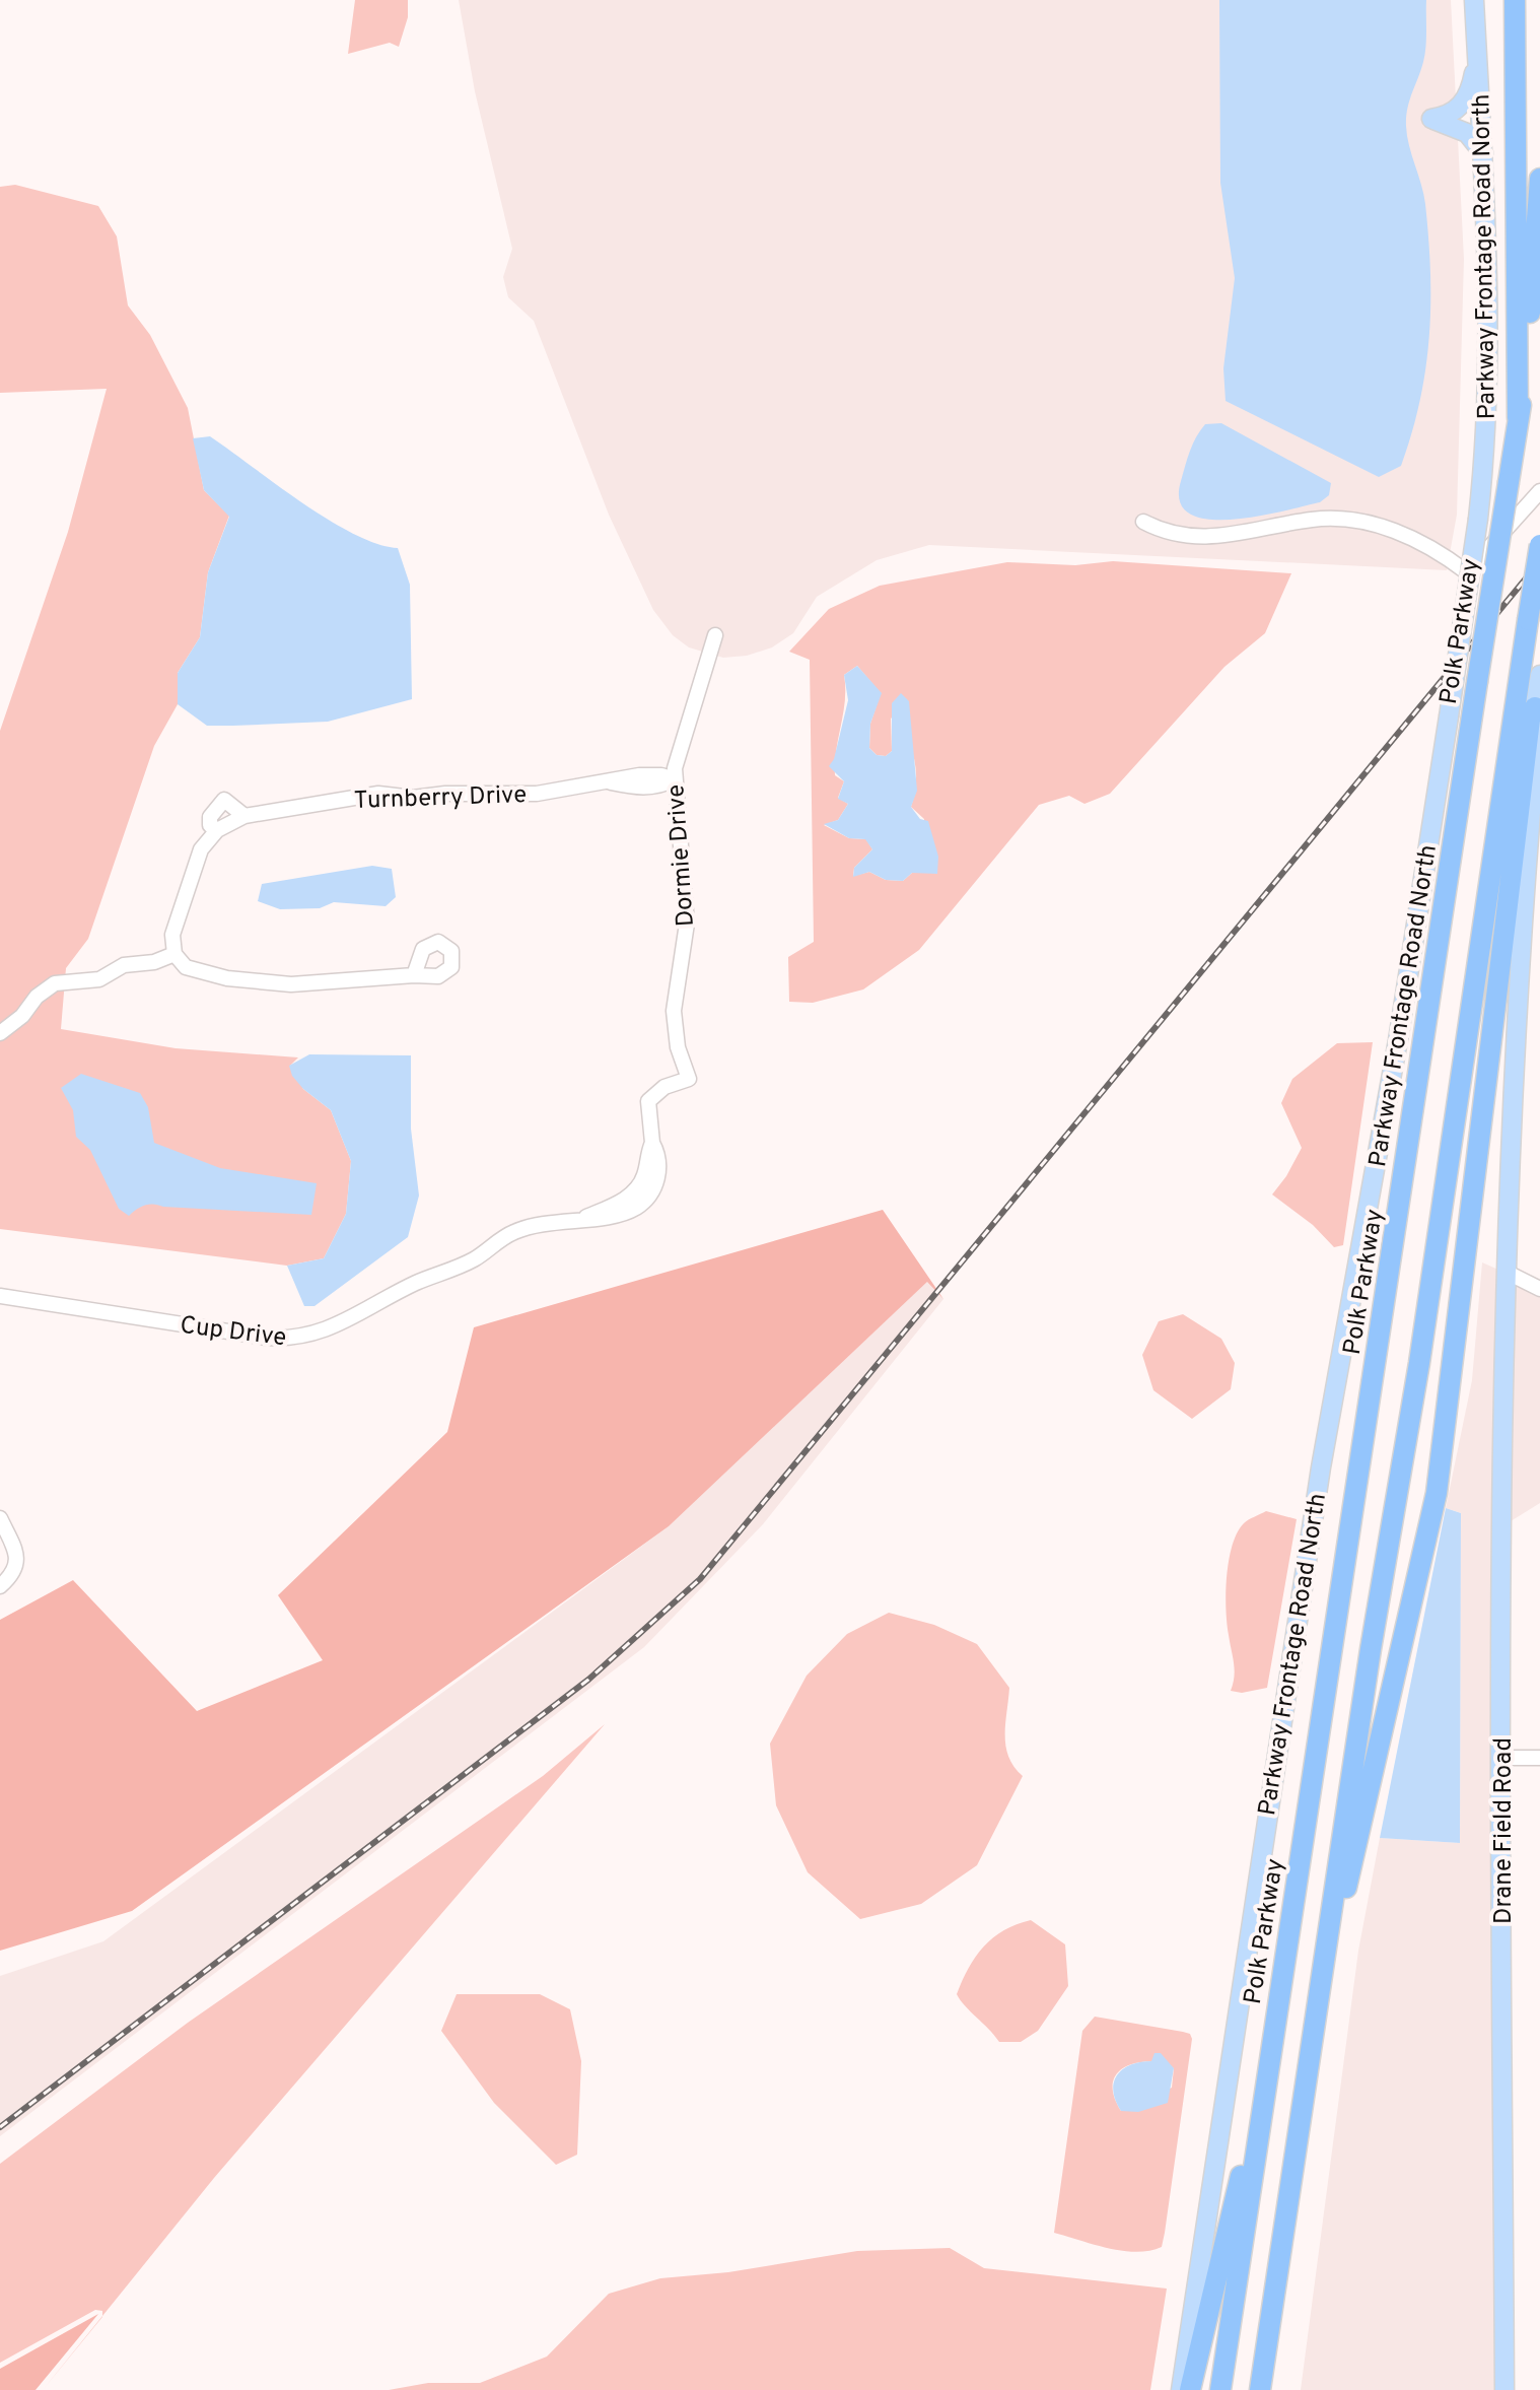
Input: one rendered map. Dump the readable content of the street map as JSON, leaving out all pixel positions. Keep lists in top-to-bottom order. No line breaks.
{"streets":{"highway":["Polk Parkway"],"main road":["Parkway Frontage Road North","Drane Field Road"],"street":["Turnberry Drive","Dormie Drive","Cup Drive"]},"crossings":[["Turnberry Drive","Dormie Drive"],["Dormie Drive","Cup Drive"]]}
